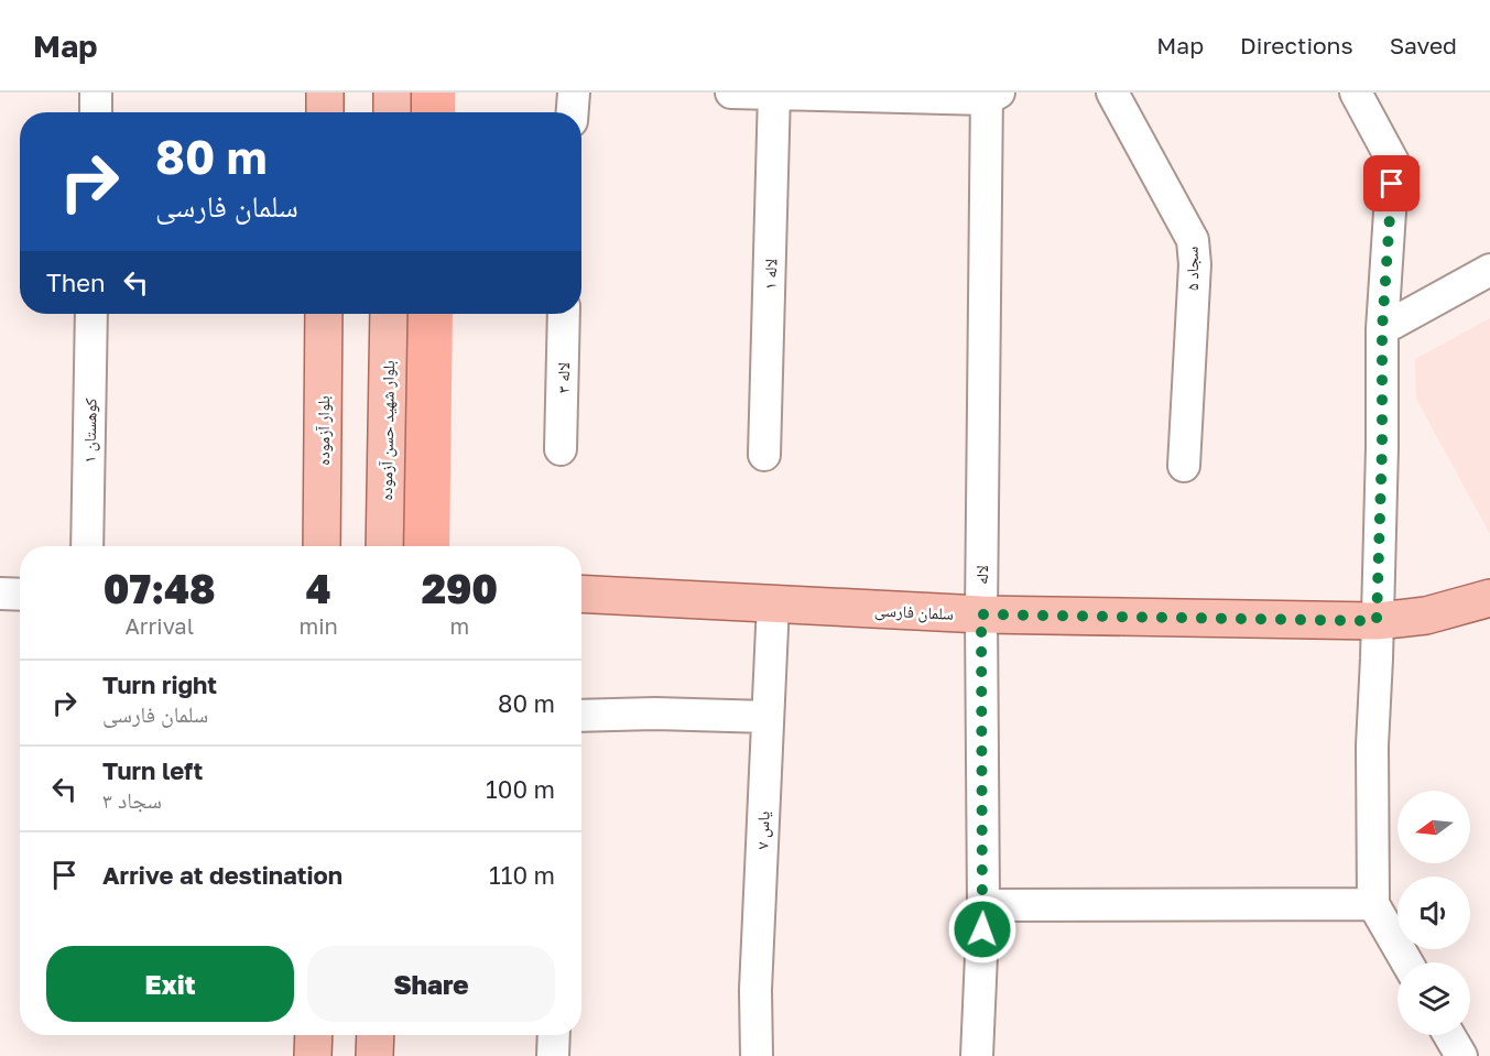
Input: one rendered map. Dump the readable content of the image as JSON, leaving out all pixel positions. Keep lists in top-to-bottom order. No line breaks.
{"streets":{"main road":["بلوار آزموده","بلوار شهید حسن آزموده","سلمان فارسی"],"street":["سجاد ۵","لاله ۱","لاله ۳","کوهستان ۱","لاله","یاس ۷"]},"crossings":[["لاله","سلمان فارسی"],["سلمان فارسی","یاس ۷"]],"north":"left","page":{"header":"Map","nav":["Map","Directions","Saved"],"turn":["80 m","سلمان فارسی"],"then":"Then","eta":["07:48","Arrival","4","min","290","m"],"list":[{"name":"Turn right","note":"سلمان فارسی","value":"80 m"},{"name":"Turn left","note":"سجاد ۳","value":"100 m"},{"name":"Arrive at destination","value":"110 m"}],"buttons":["Exit","Share"]}}
